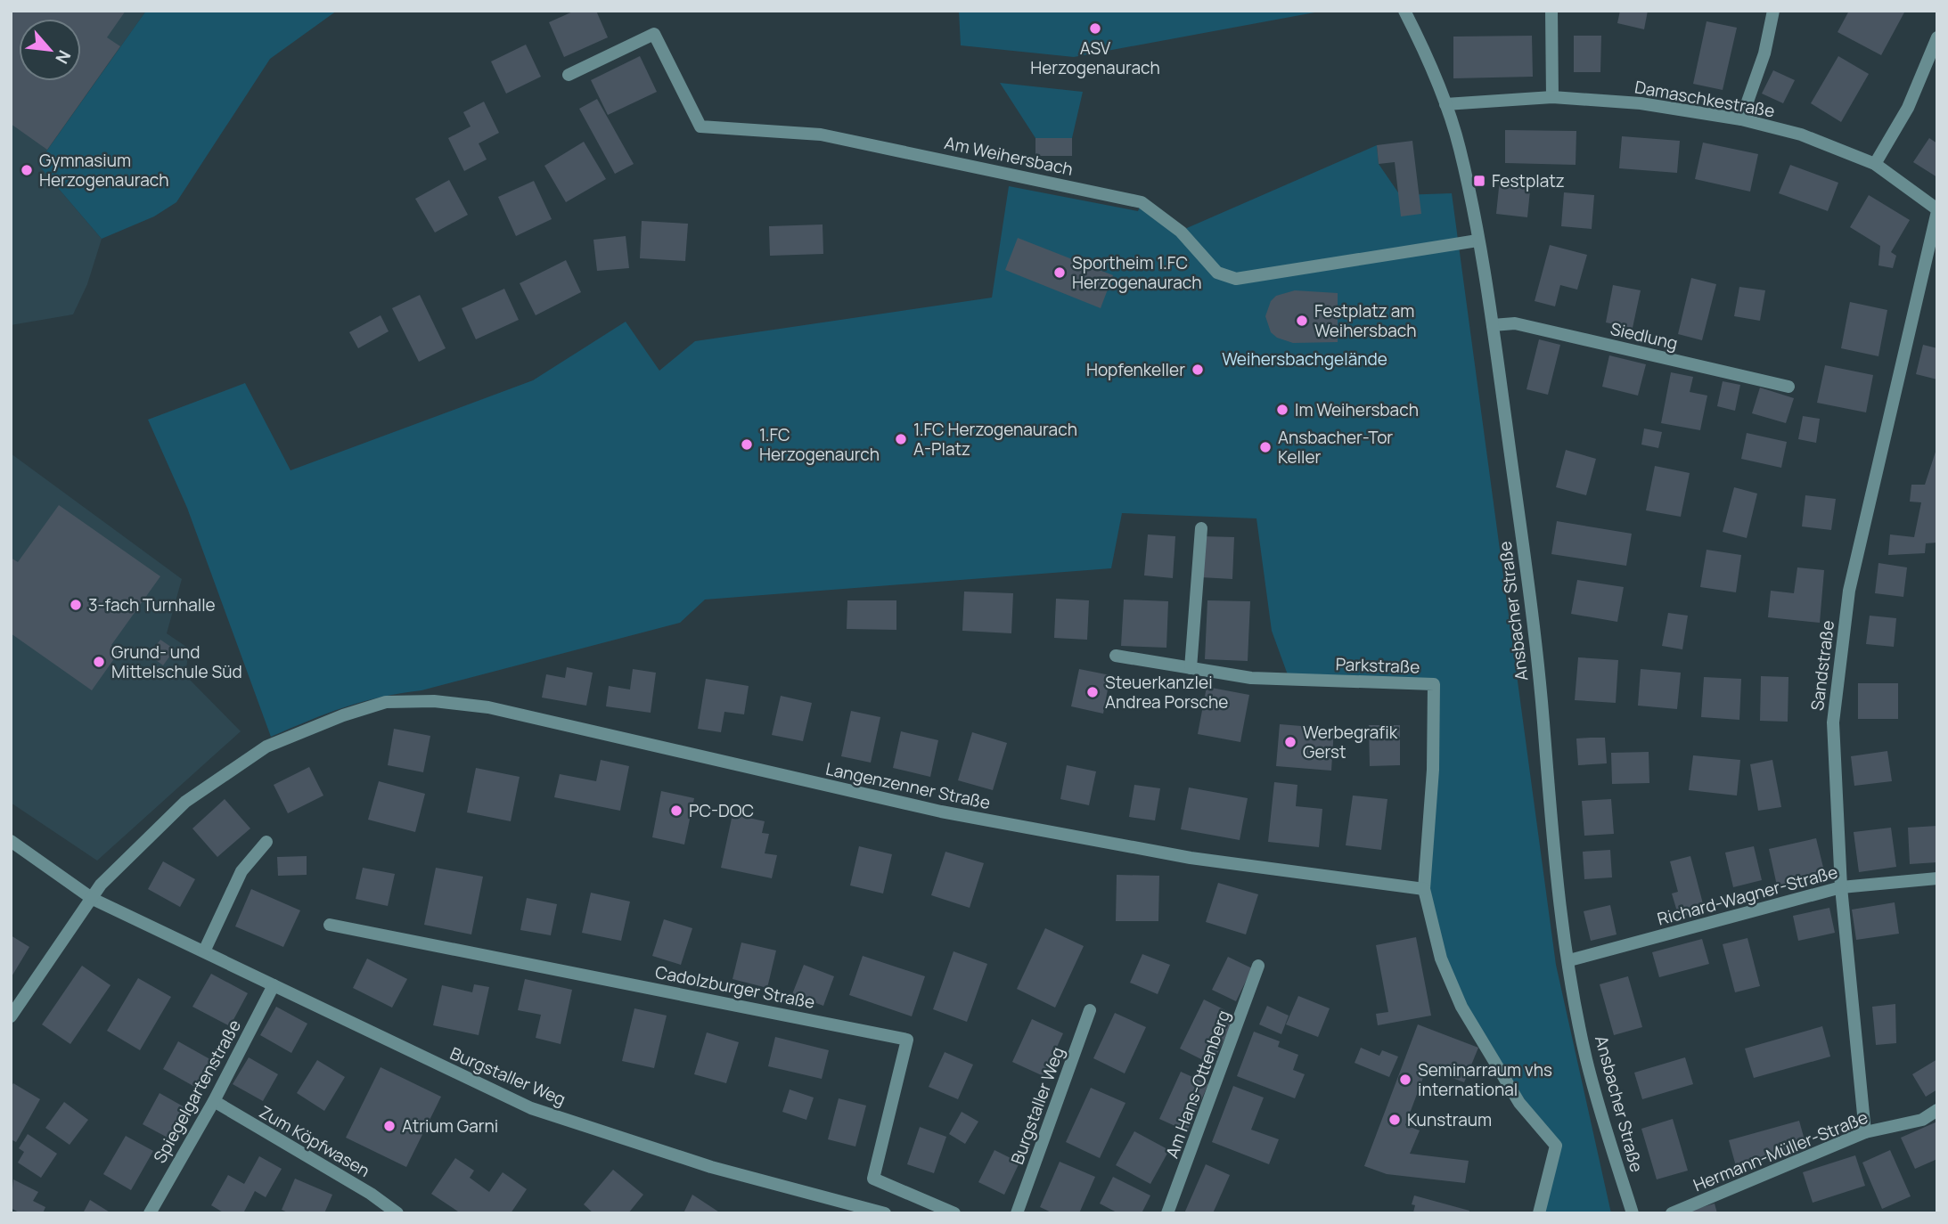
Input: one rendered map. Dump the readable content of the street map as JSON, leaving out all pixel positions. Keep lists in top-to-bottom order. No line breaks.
{"streets":{"street":["Damaschkestraße","Am Weihersbach","Siedlung","Ansbacher Straße","Parkstraße","Sandstraße","Langenzenner Straße","Richard-Wagner-Straße","Cadolzburger Straße","Burgstaller Weg","Am Hans-Ottenberg","Spiegelgartenstraße","Zum Köpfwasen","Hermann-Müller-Straße"]},"crossings":[["Damaschkestraße","Ansbacher Straße"],["Damaschkestraße","Sandstraße"],["Am Weihersbach","Ansbacher Straße"],["Siedlung","Ansbacher Straße"],["Ansbacher Straße","Richard-Wagner-Straße"],["Parkstraße","Langenzenner Straße"],["Sandstraße","Richard-Wagner-Straße"],["Sandstraße","Hermann-Müller-Straße"],["Langenzenner Straße","Burgstaller Weg"],["Burgstaller Weg","Spiegelgartenstraße"],["Spiegelgartenstraße","Zum Köpfwasen"]],"parks":["Weihersbachgelände"],"places":{"other":["ASV Herzogenaurach","Gymnasium Herzogenaurach","Sportheim 1.FC Herzogenaurach","Festplatz am Weihersbach","Hopfenkeller","Im Weihersbach","1.FC Herzogenaurach A-Platz","1.FC Herzogenaurch","Ansbacher-Tor Keller","3-fach Turnhalle","Grund- und Mittelschule Süd","Steuerkanzlei Andrea Porsche","Werbegrafik Gerst","PC-DOC","Seminarraum vhs international","Kunstraum","Atrium Garni"],"transit":["Festplatz"]},"north":"bottom right"}
